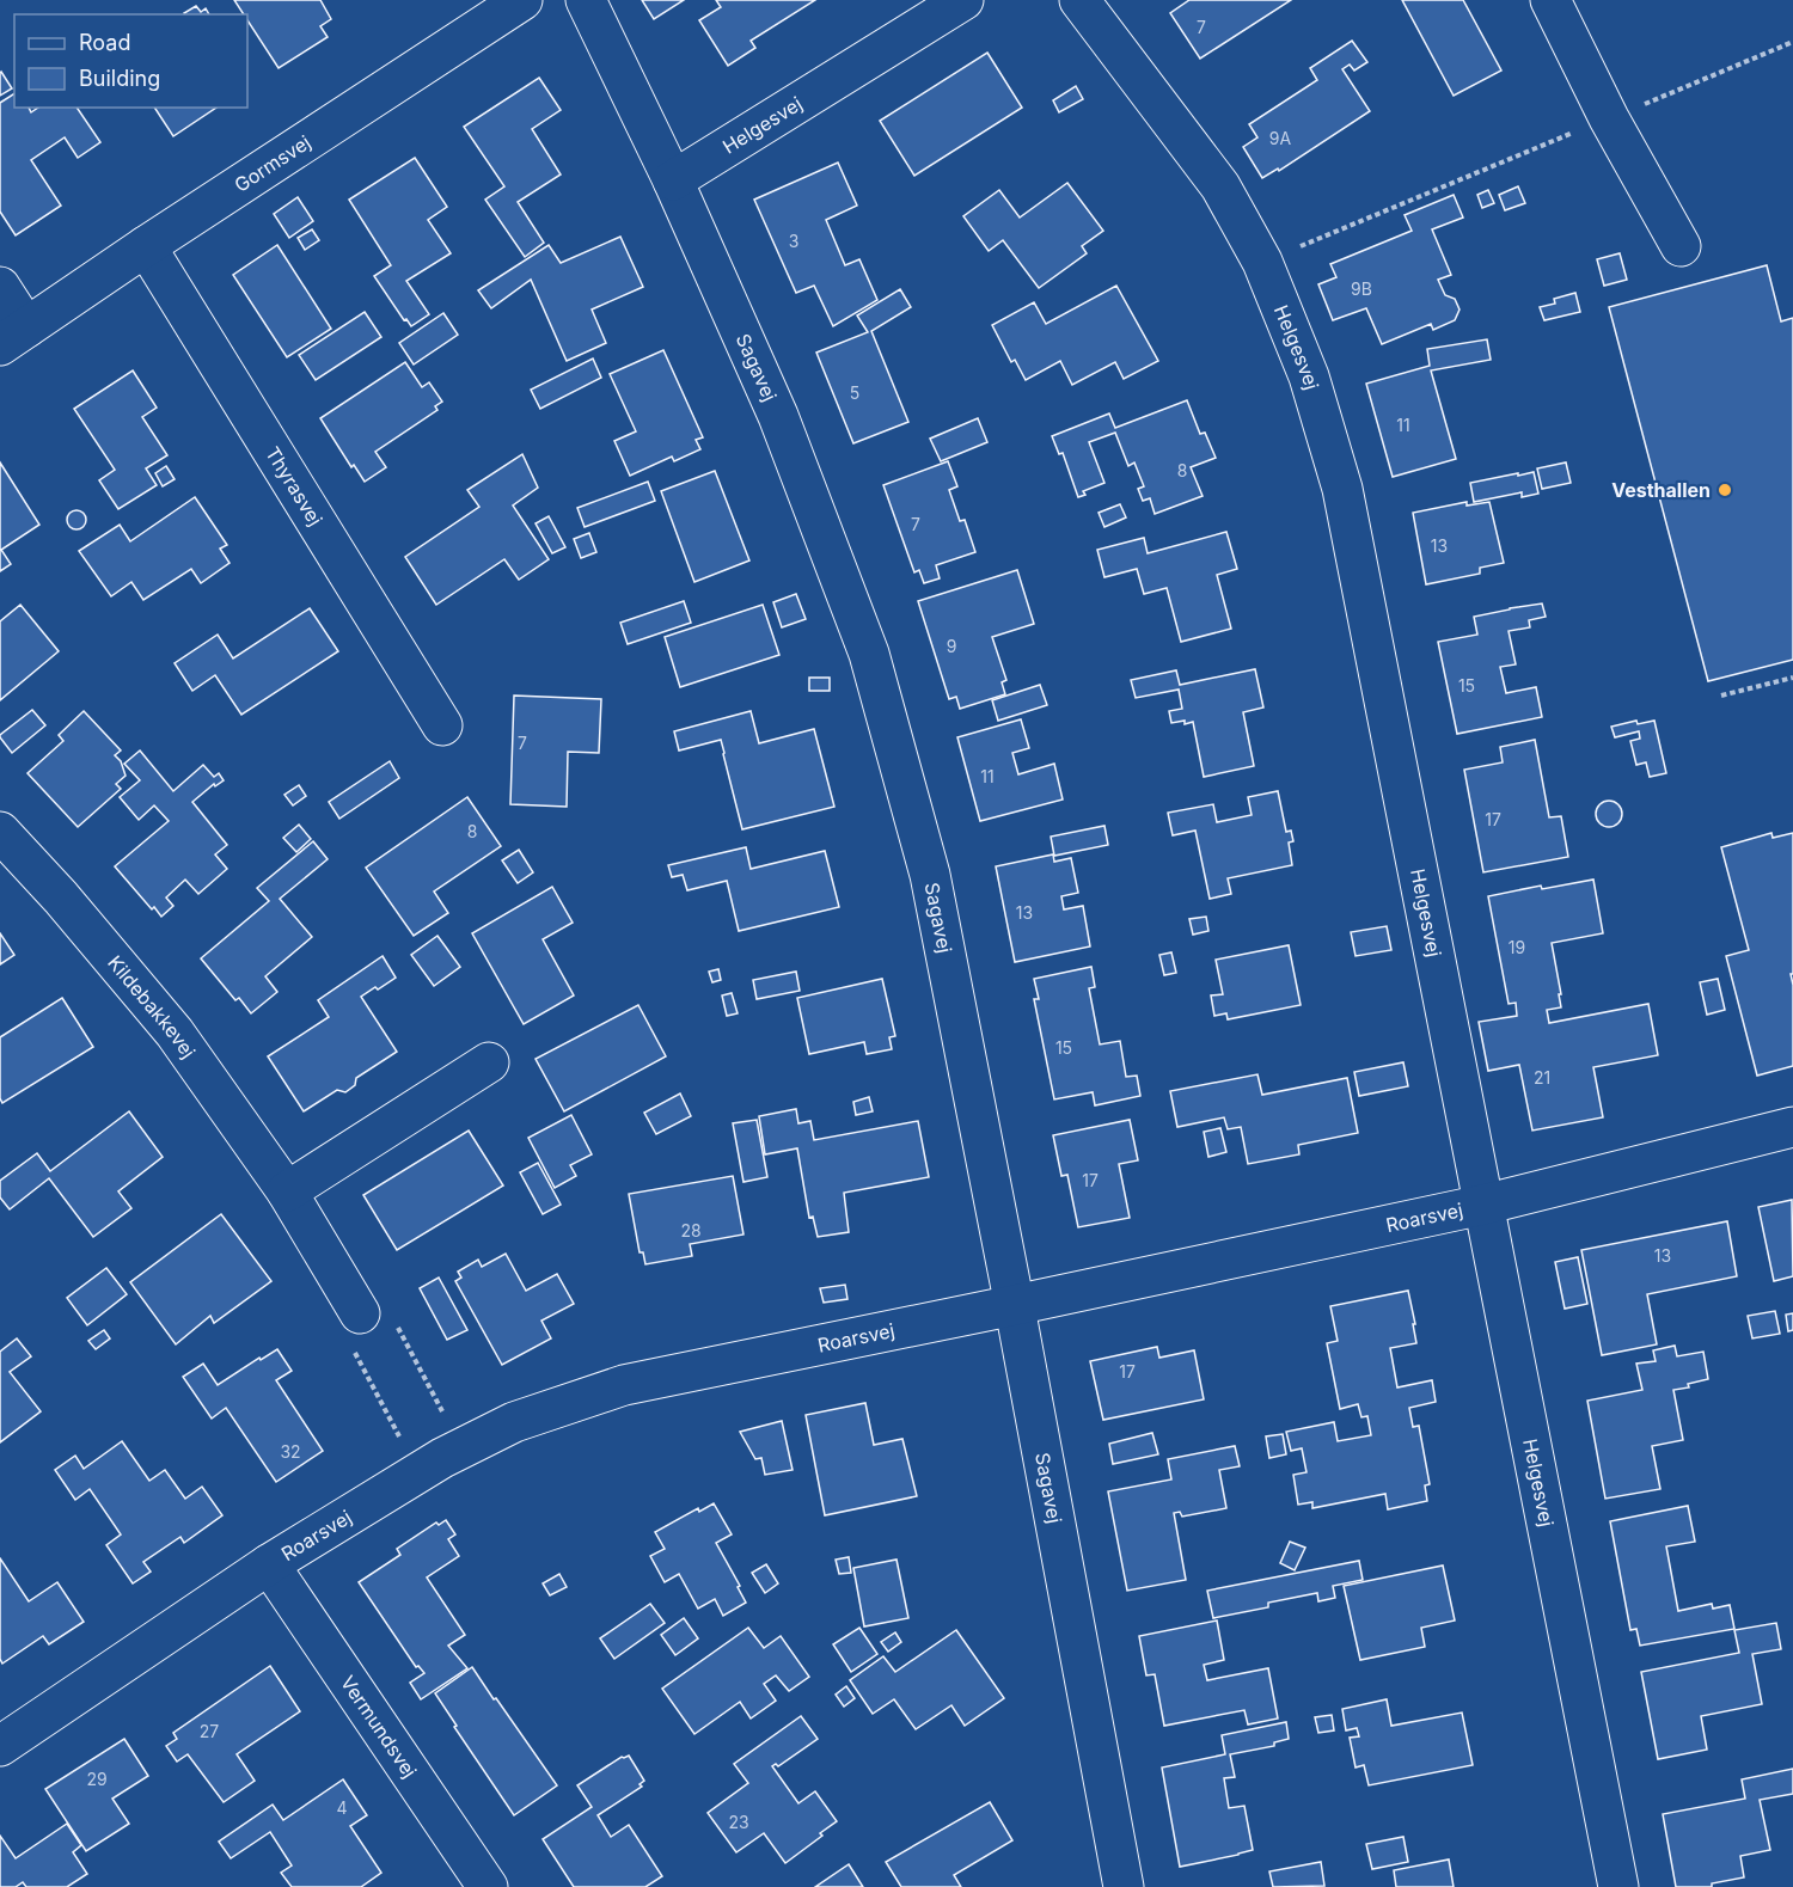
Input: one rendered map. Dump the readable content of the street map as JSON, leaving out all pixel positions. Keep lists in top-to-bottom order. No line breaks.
{"streets":{"street":["Helgesvej","Gormsvej","Sagavej","Thyrasvej","Kildebakkevej","Roarsvej","Vermundsvej"]},"crossings":[["Helgesvej","Sagavej"],["Helgesvej","Roarsvej"],["Gormsvej","Thyrasvej"],["Sagavej","Roarsvej"],["Roarsvej","Vermundsvej"]],"places":["Vesthallen"],"house_numbers":["7","9A","3","9B","5","11","8","7","13","9","15","7","11","17","8","13","19","15","21","17","28","13","17","32","27","29","4","23"],"legend":["Road","Building"]}
